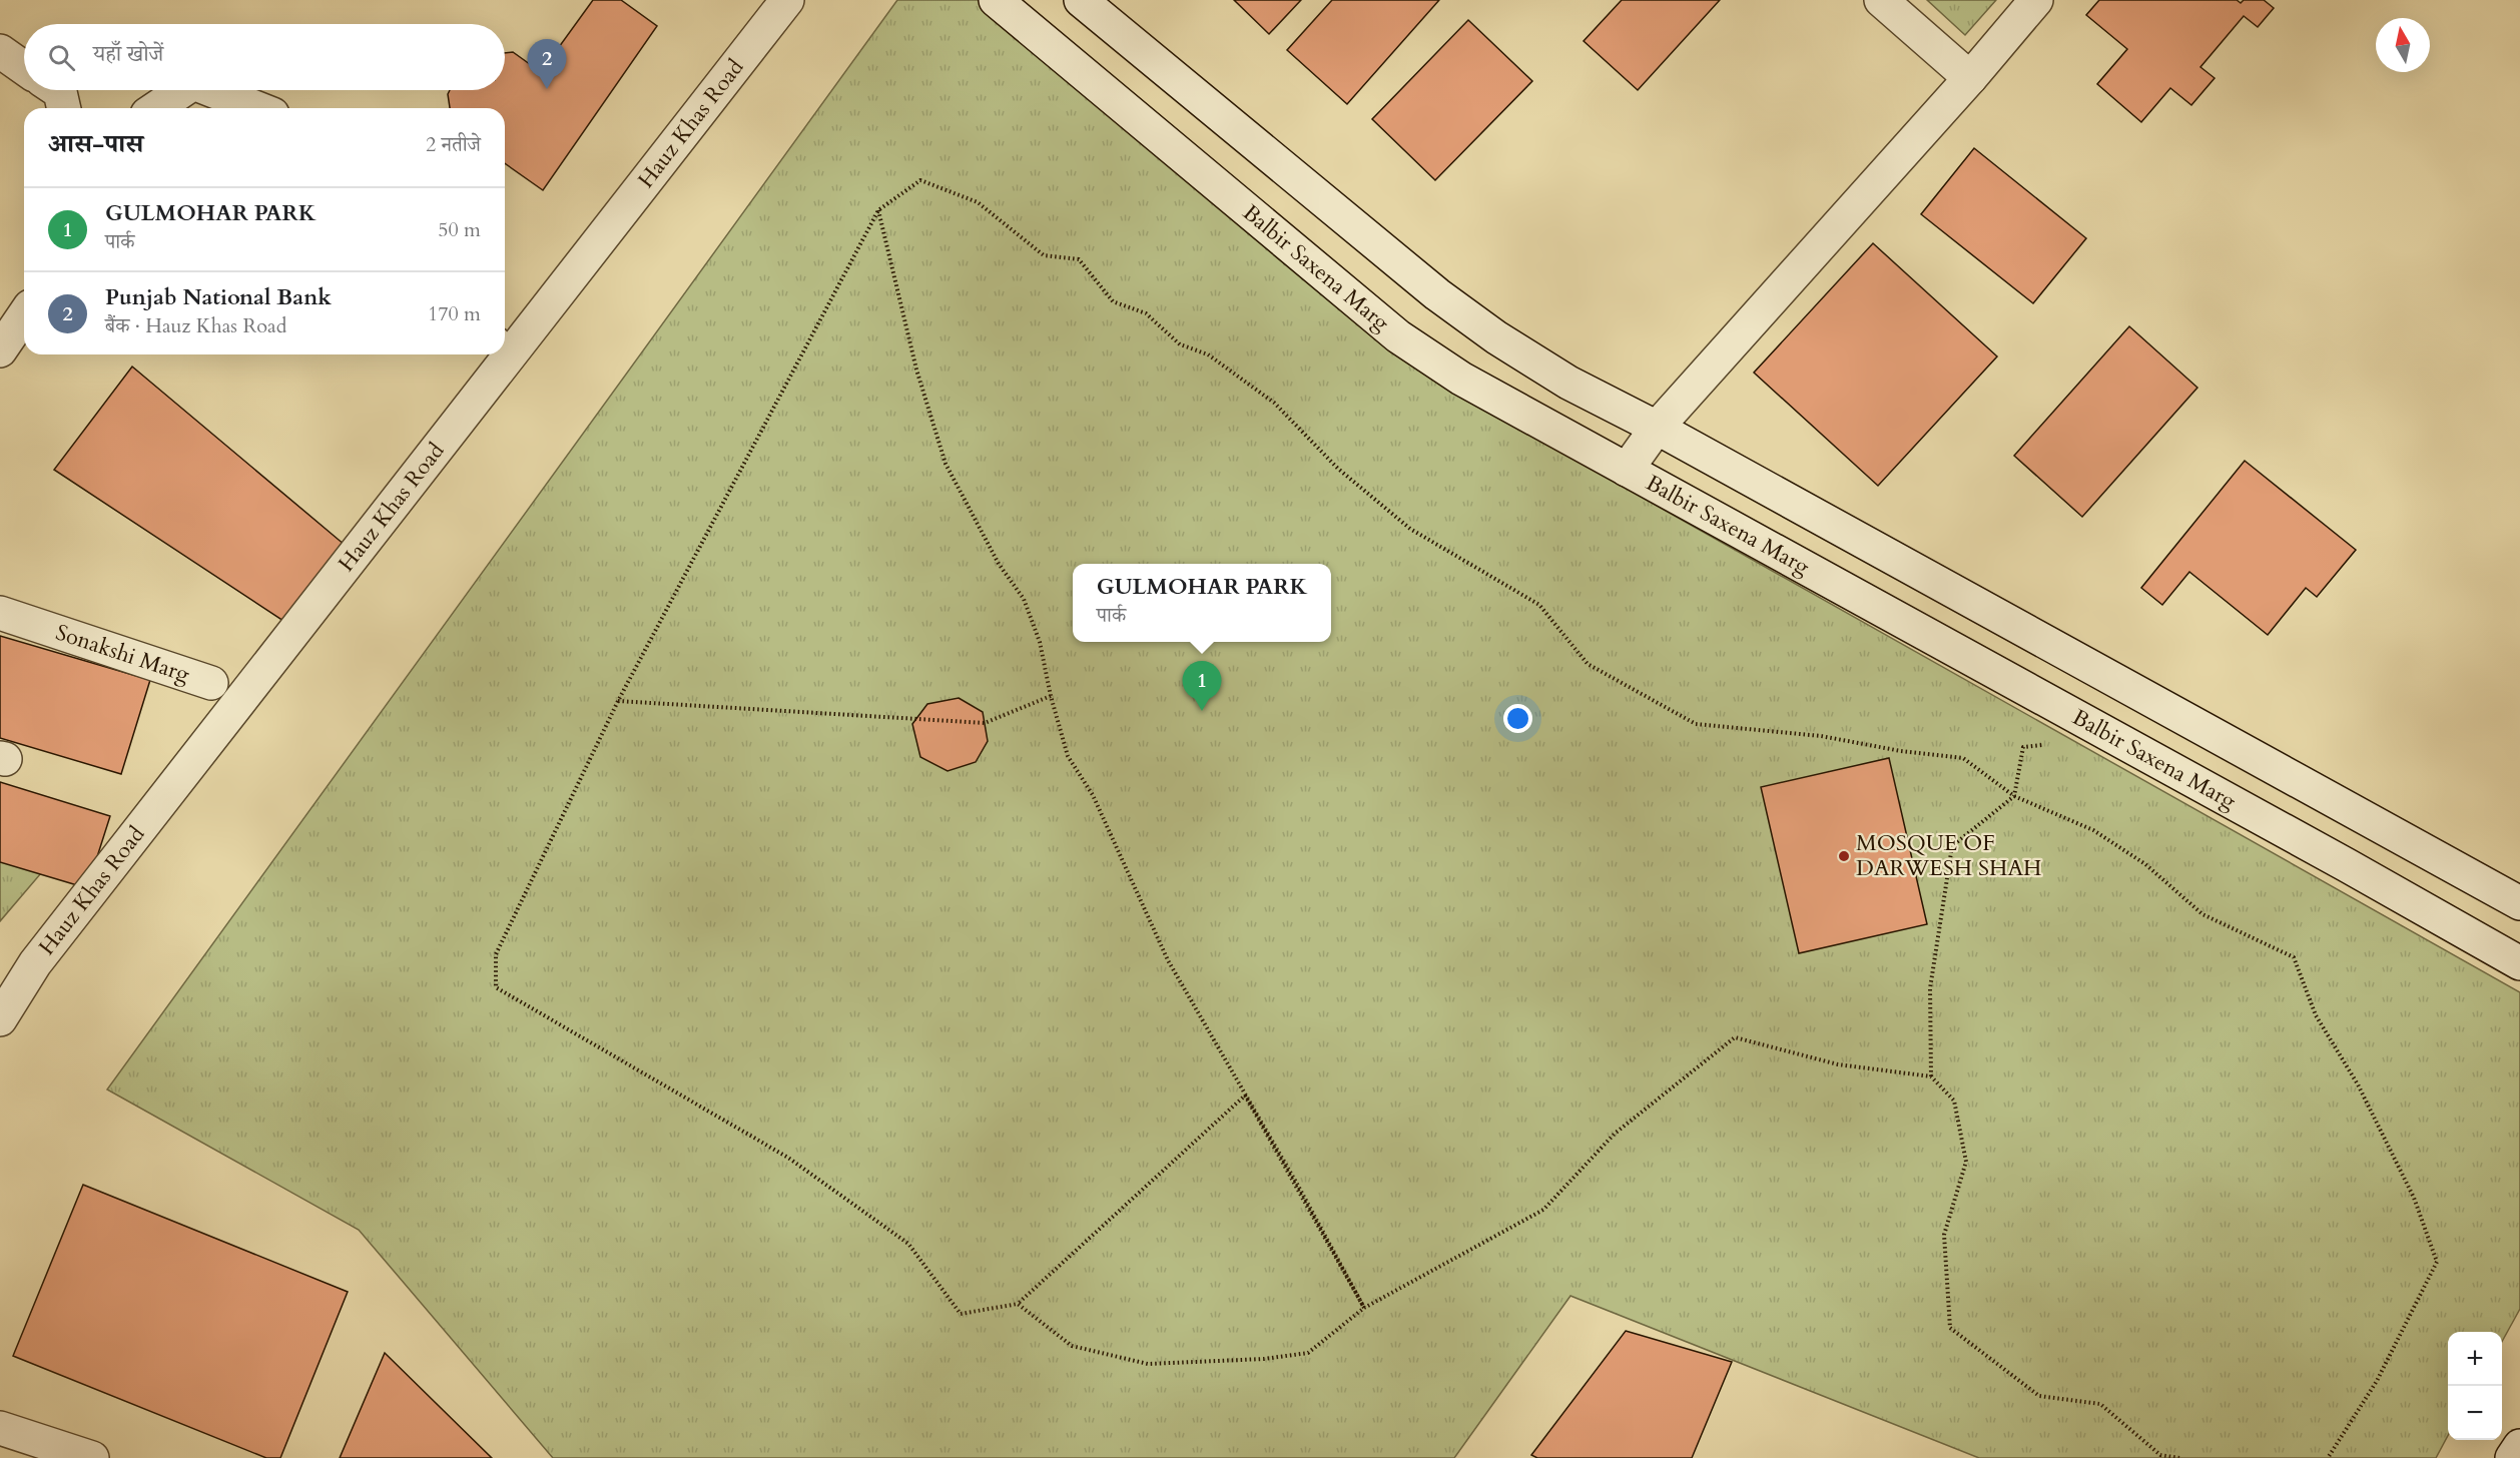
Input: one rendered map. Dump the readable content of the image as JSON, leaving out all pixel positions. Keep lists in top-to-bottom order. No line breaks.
{"streets":{"street":["Hauz Khas Road","Balbir Saxena Marg","Sonakshi Marg"]},"crossings":[["Hauz Khas Road","Sonakshi Marg"]],"places":["MOSQUE OF DARWESH SHAH"],"north":"top","page":{"search":"यहाँ खोजें","pins":["2","1"],"heading":["आस-पास","2 नतीजे"],"list":[{"mark":"1","name":"GULMOHAR PARK","note":"पार्क","value":"50 m"},{"mark":"2","name":"Punjab National Bank","note":"बैंक · Hauz Khas Road","value":"170 m"}],"popup":["GULMOHAR PARK","पार्क"],"map_buttons":["+","−"]}}
